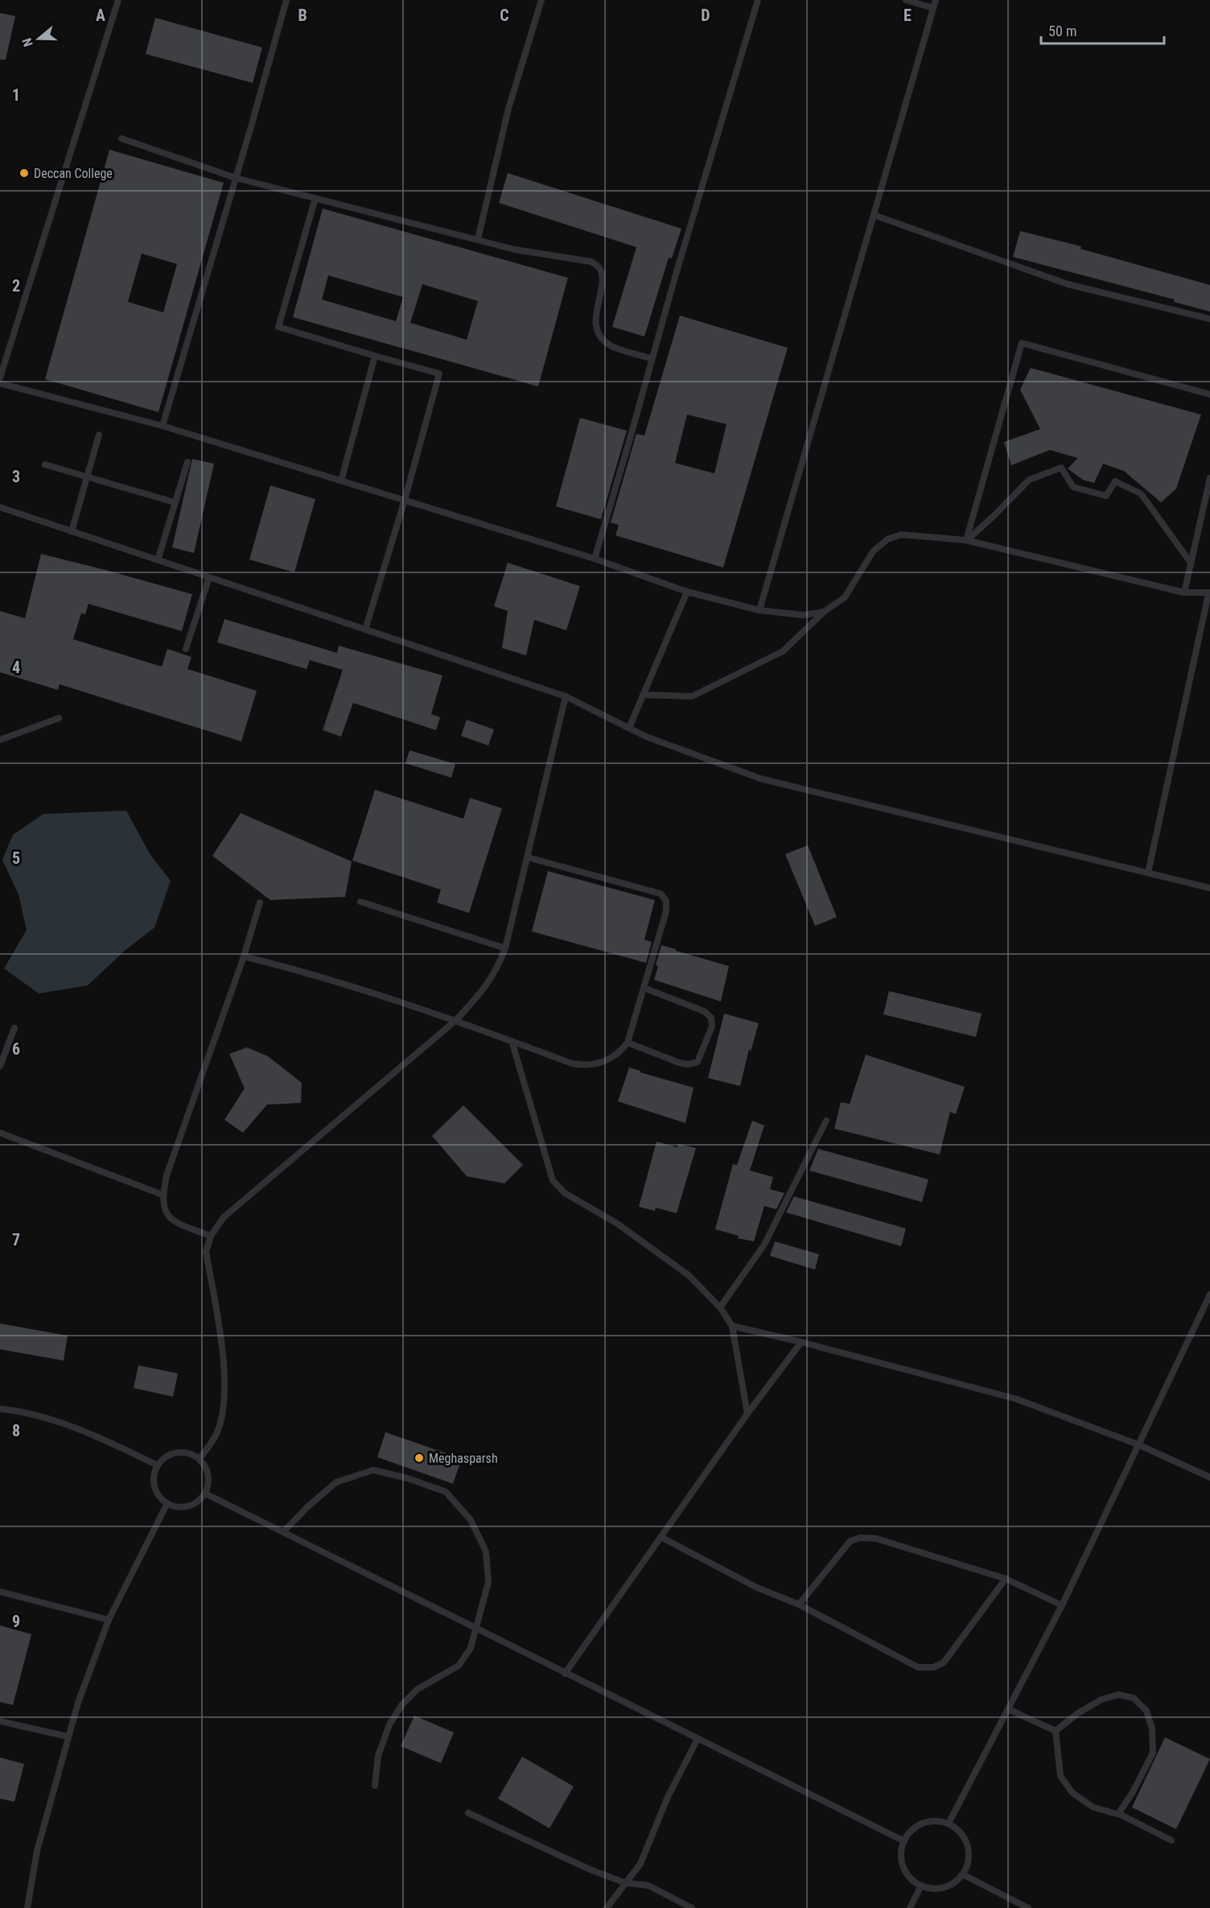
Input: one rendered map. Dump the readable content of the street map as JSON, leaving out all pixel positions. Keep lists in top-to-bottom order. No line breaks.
{"places":["Deccan College","Meghasparsh"],"scale_bar":"50 m","north":"left","grid":{"columns":["A","B","C","D","E"],"rows":["1","2","3","4","5","6","7","8","9"]}}
